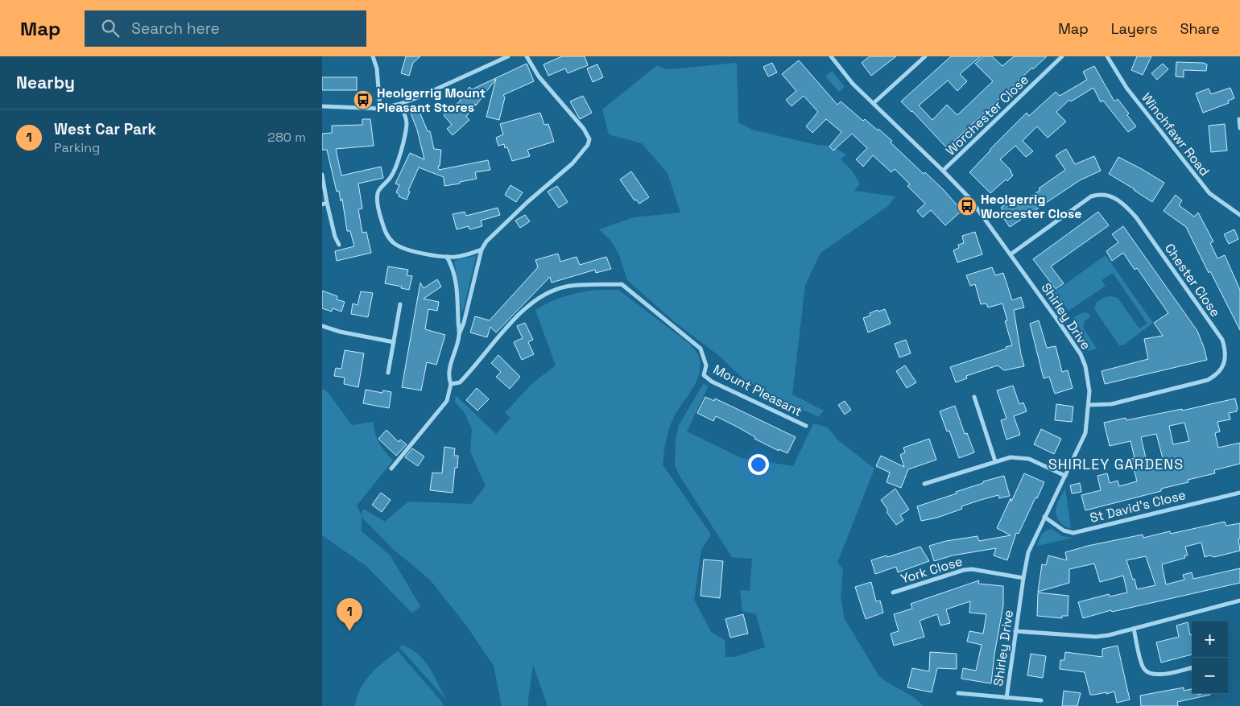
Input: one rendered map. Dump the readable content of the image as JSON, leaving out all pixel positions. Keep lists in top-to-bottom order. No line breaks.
{"streets":{"street":["Worchester Close","Winchfawr Road","Chester Close","Shirley Drive","Mount Pleasant","St David's Close","York Close"]},"crossings":[["Worchester Close","Shirley Drive"],["Chester Close","Shirley Drive"],["Shirley Drive","St David's Close"],["Shirley Drive","York Close"]],"districts":["SHIRLEY GARDENS"],"places":{"bus stop":["Heolgerrig Mount Pleasant Stores","Heolgerrig Worcester Close"]},"page":{"header":"Map","search":"Search here","nav":["Map","Layers","Share"],"heading":"Nearby","list":[{"mark":"1","name":"West Car Park","note":"Parking","value":"280 m"}],"pins":"1","map_buttons":["+","−"]}}
